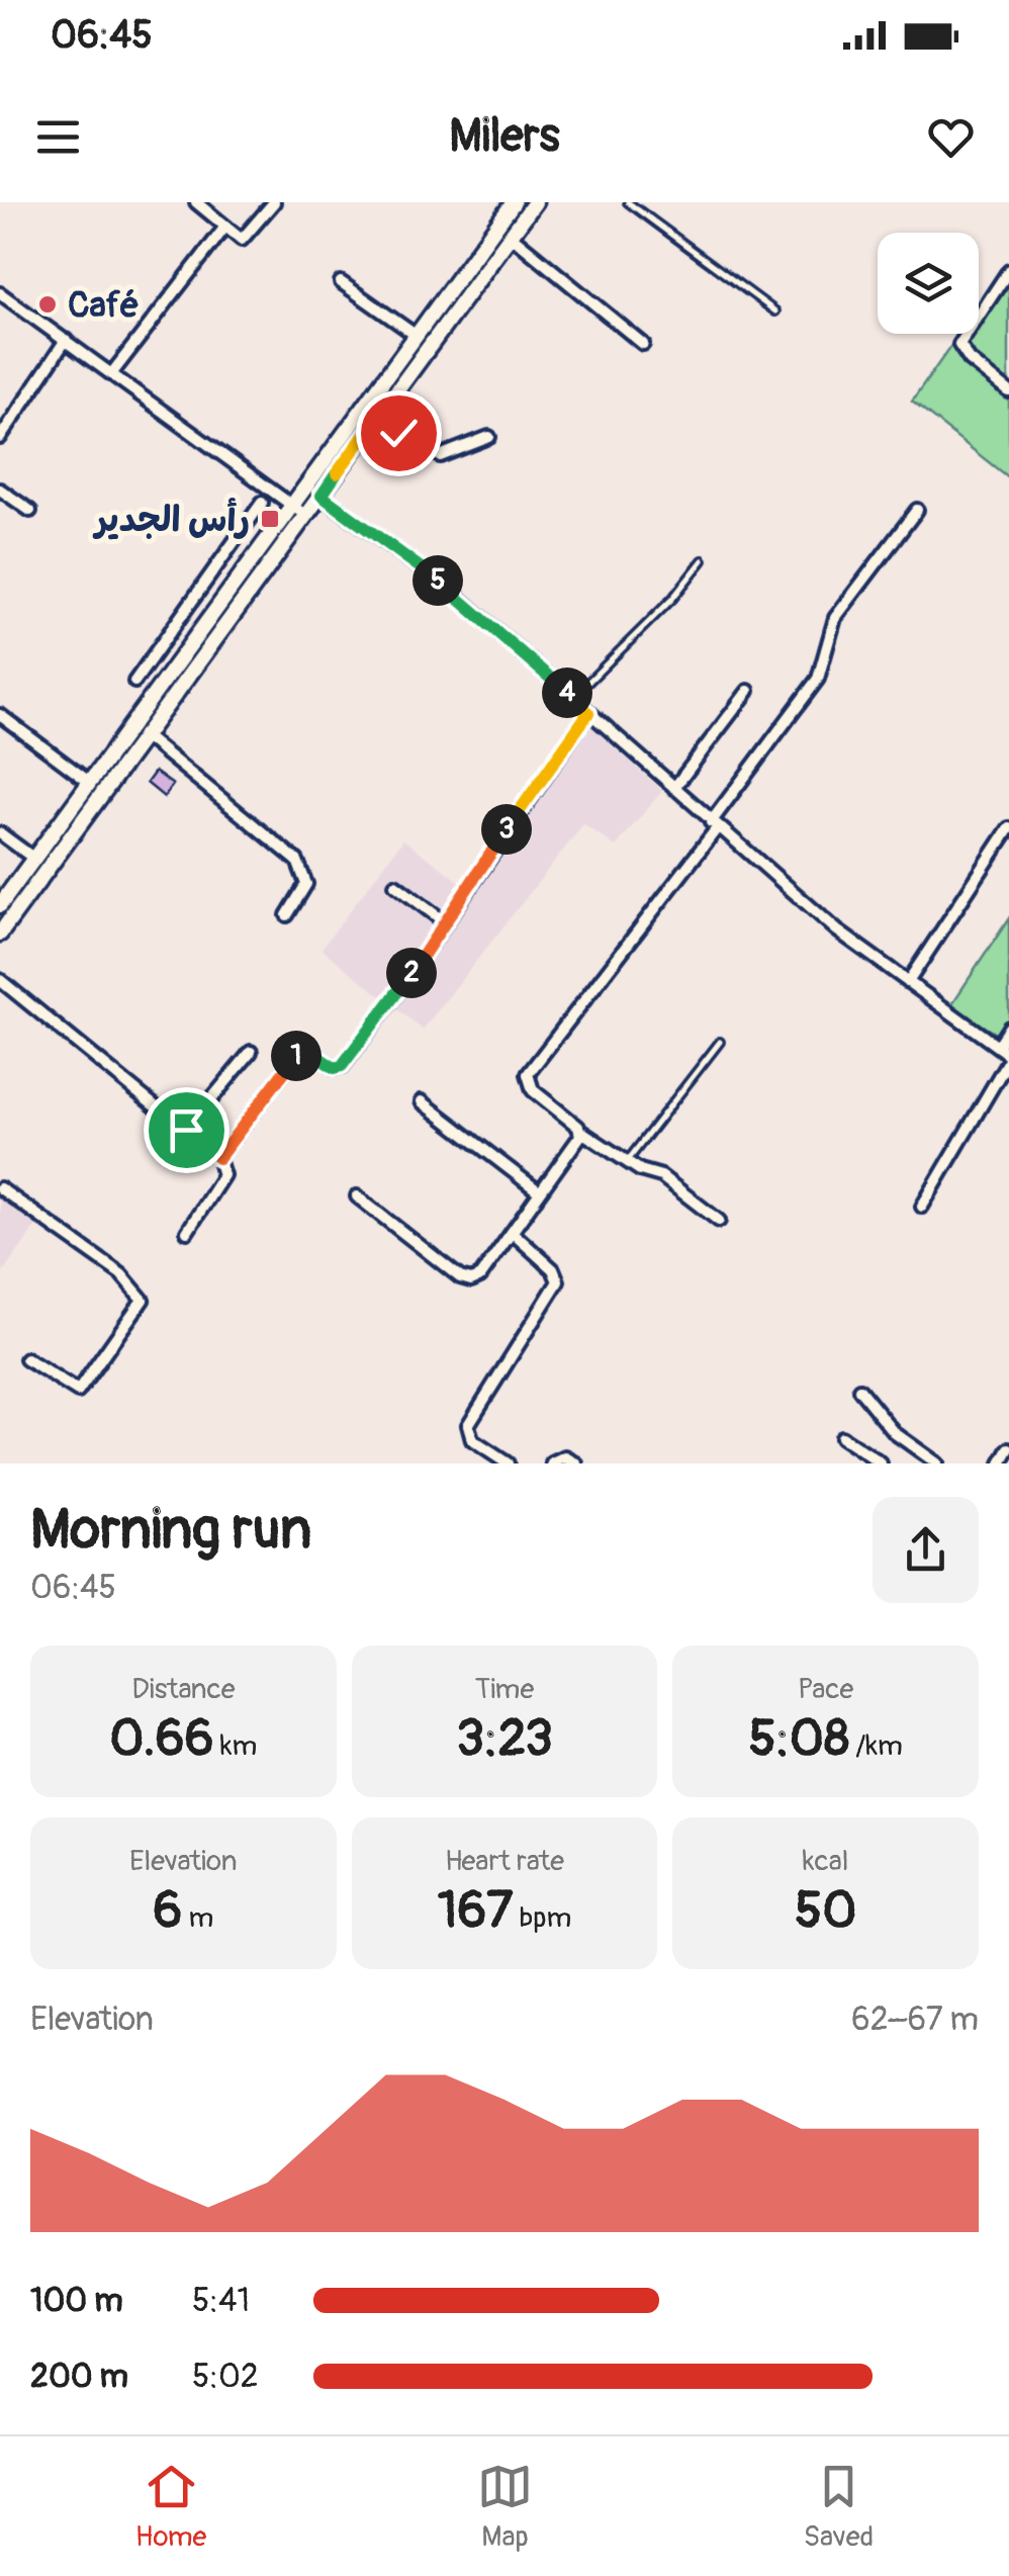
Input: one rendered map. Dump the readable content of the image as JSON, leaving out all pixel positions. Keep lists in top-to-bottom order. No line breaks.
{"places":{"other":["Café"],"transit":["رأس الجدير"]},"page":{"status":"06:45","header":"Milers","pins":["5","4","3","2","1"],"heading":["Morning run","06:45"],"stats":[["Distance","0.66 km"],["Time","3:23"],["Pace","5:08 /km"],["Elevation","6 m"],["Heart rate","167 bpm"],["kcal","50"]],"chart":["Elevation","62–67 m"],"list":[{"name":"100 m","note":"5:41"},{"name":"200 m","note":"5:02"}],"tabs":["Home","Map","Saved"]}}
